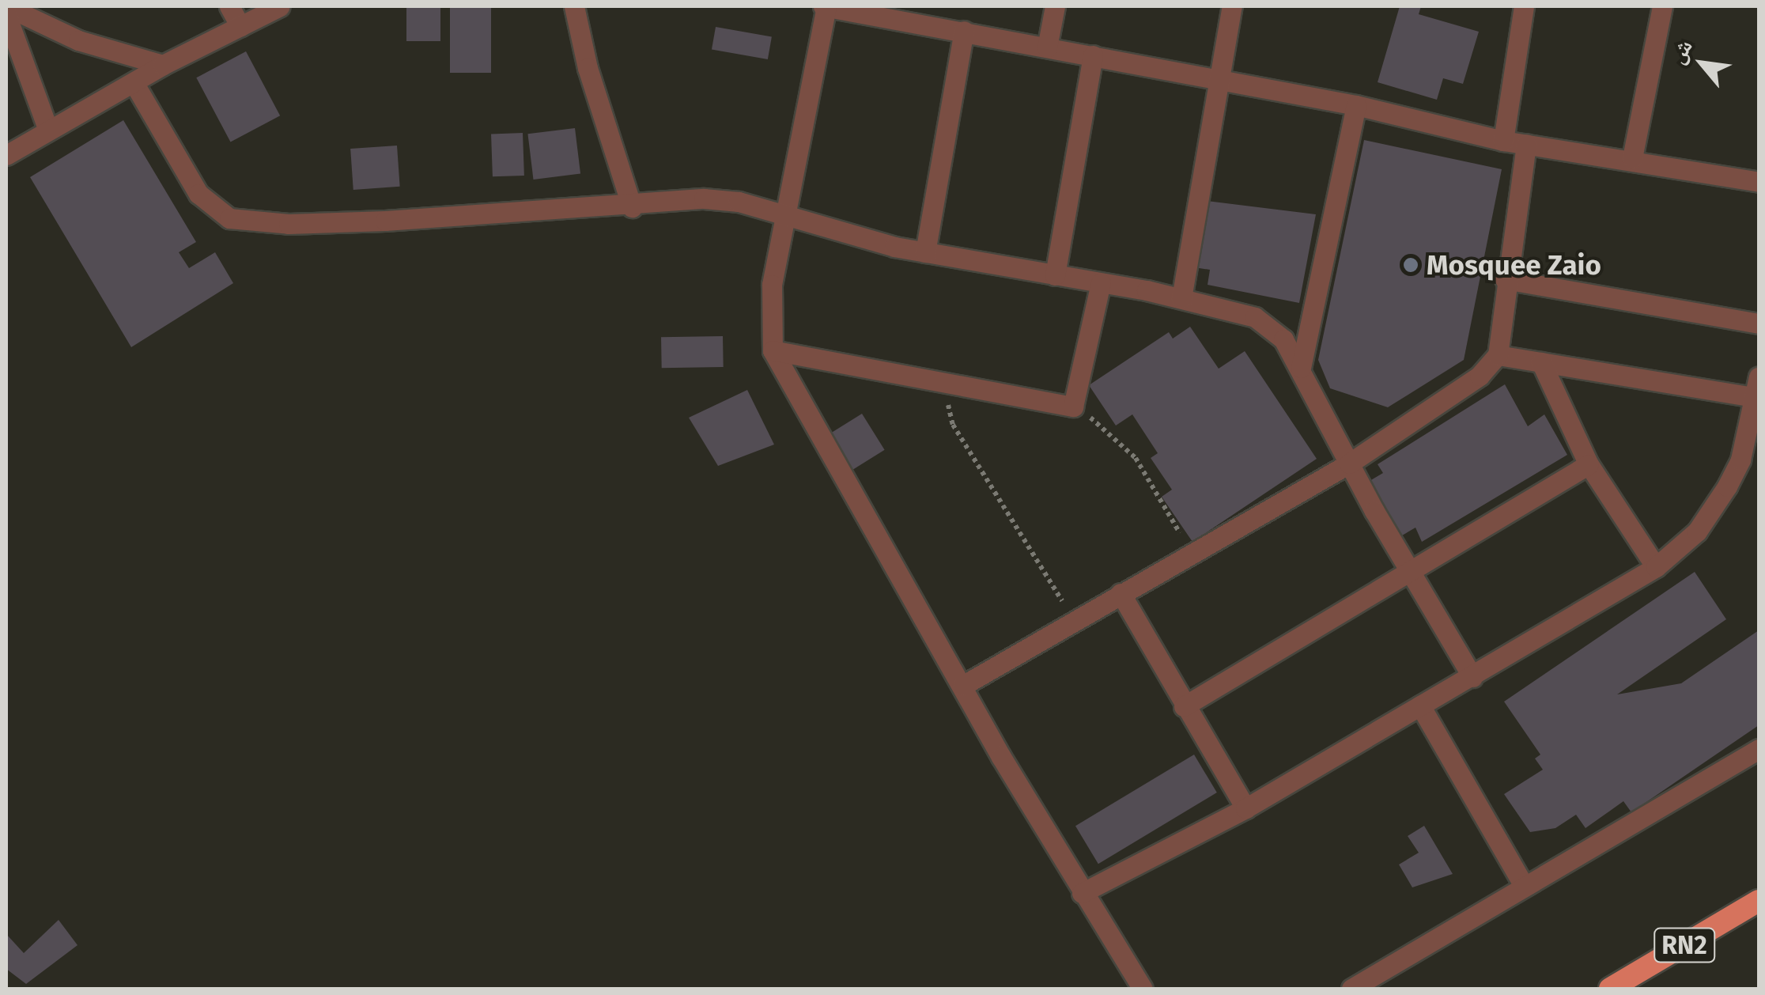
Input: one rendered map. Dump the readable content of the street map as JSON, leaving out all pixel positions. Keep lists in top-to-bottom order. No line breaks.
{"streets":{"highway":["RN2"]},"places":["Mosquee Zaio"],"north":"top left"}
